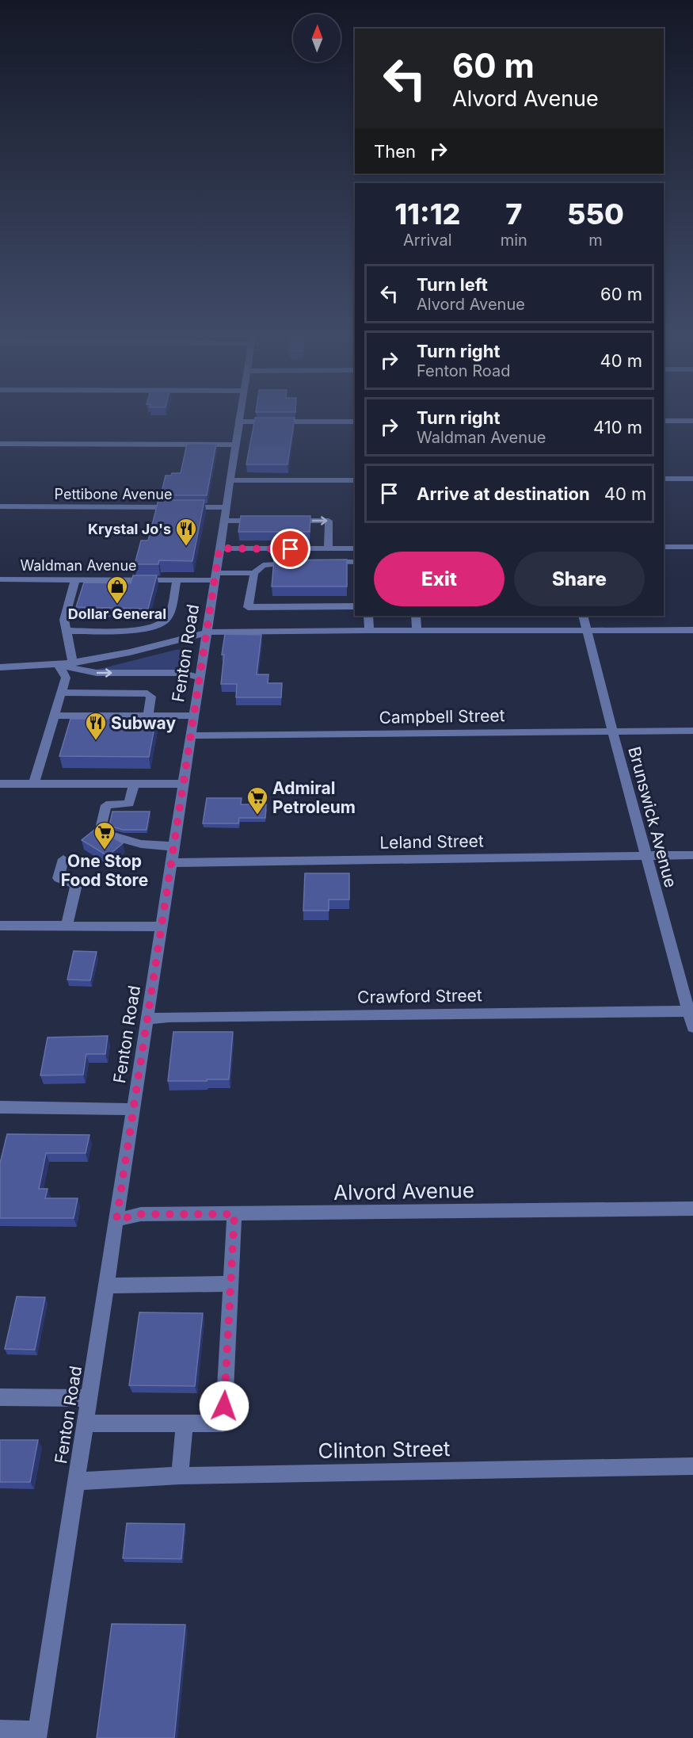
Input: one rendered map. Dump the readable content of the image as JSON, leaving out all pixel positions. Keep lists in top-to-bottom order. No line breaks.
{"streets":{"street":["Pettibone Avenue","Waldman Avenue","Fenton Road","Campbell Street","Brunswick Avenue","Leland Street","Crawford Street","Alvord Avenue","Clinton Street"]},"crossings":[["Pettibone Avenue","Fenton Road"],["Waldman Avenue","Fenton Road"],["Fenton Road","Campbell Street"],["Fenton Road","Leland Street"],["Fenton Road","Crawford Street"],["Fenton Road","Alvord Avenue"],["Fenton Road","Clinton Street"],["Campbell Street","Brunswick Avenue"],["Brunswick Avenue","Leland Street"],["Brunswick Avenue","Crawford Street"]],"places":{"restaurant":["Krystal Jo's","Subway"],"shop":["Dollar General"],"supermarket":["Admiral Petroleum","One Stop Food Store"]},"north":"top","page":{"turn":["60 m","Alvord Avenue"],"then":"Then","eta":["11:12","Arrival","7","min","550","m"],"list":[{"name":"Turn left","note":"Alvord Avenue","value":"60 m"},{"name":"Turn right","note":"Fenton Road","value":"40 m"},{"name":"Turn right","note":"Waldman Avenue","value":"410 m"},{"name":"Arrive at destination","value":"40 m"}],"buttons":["Exit","Share"]}}
